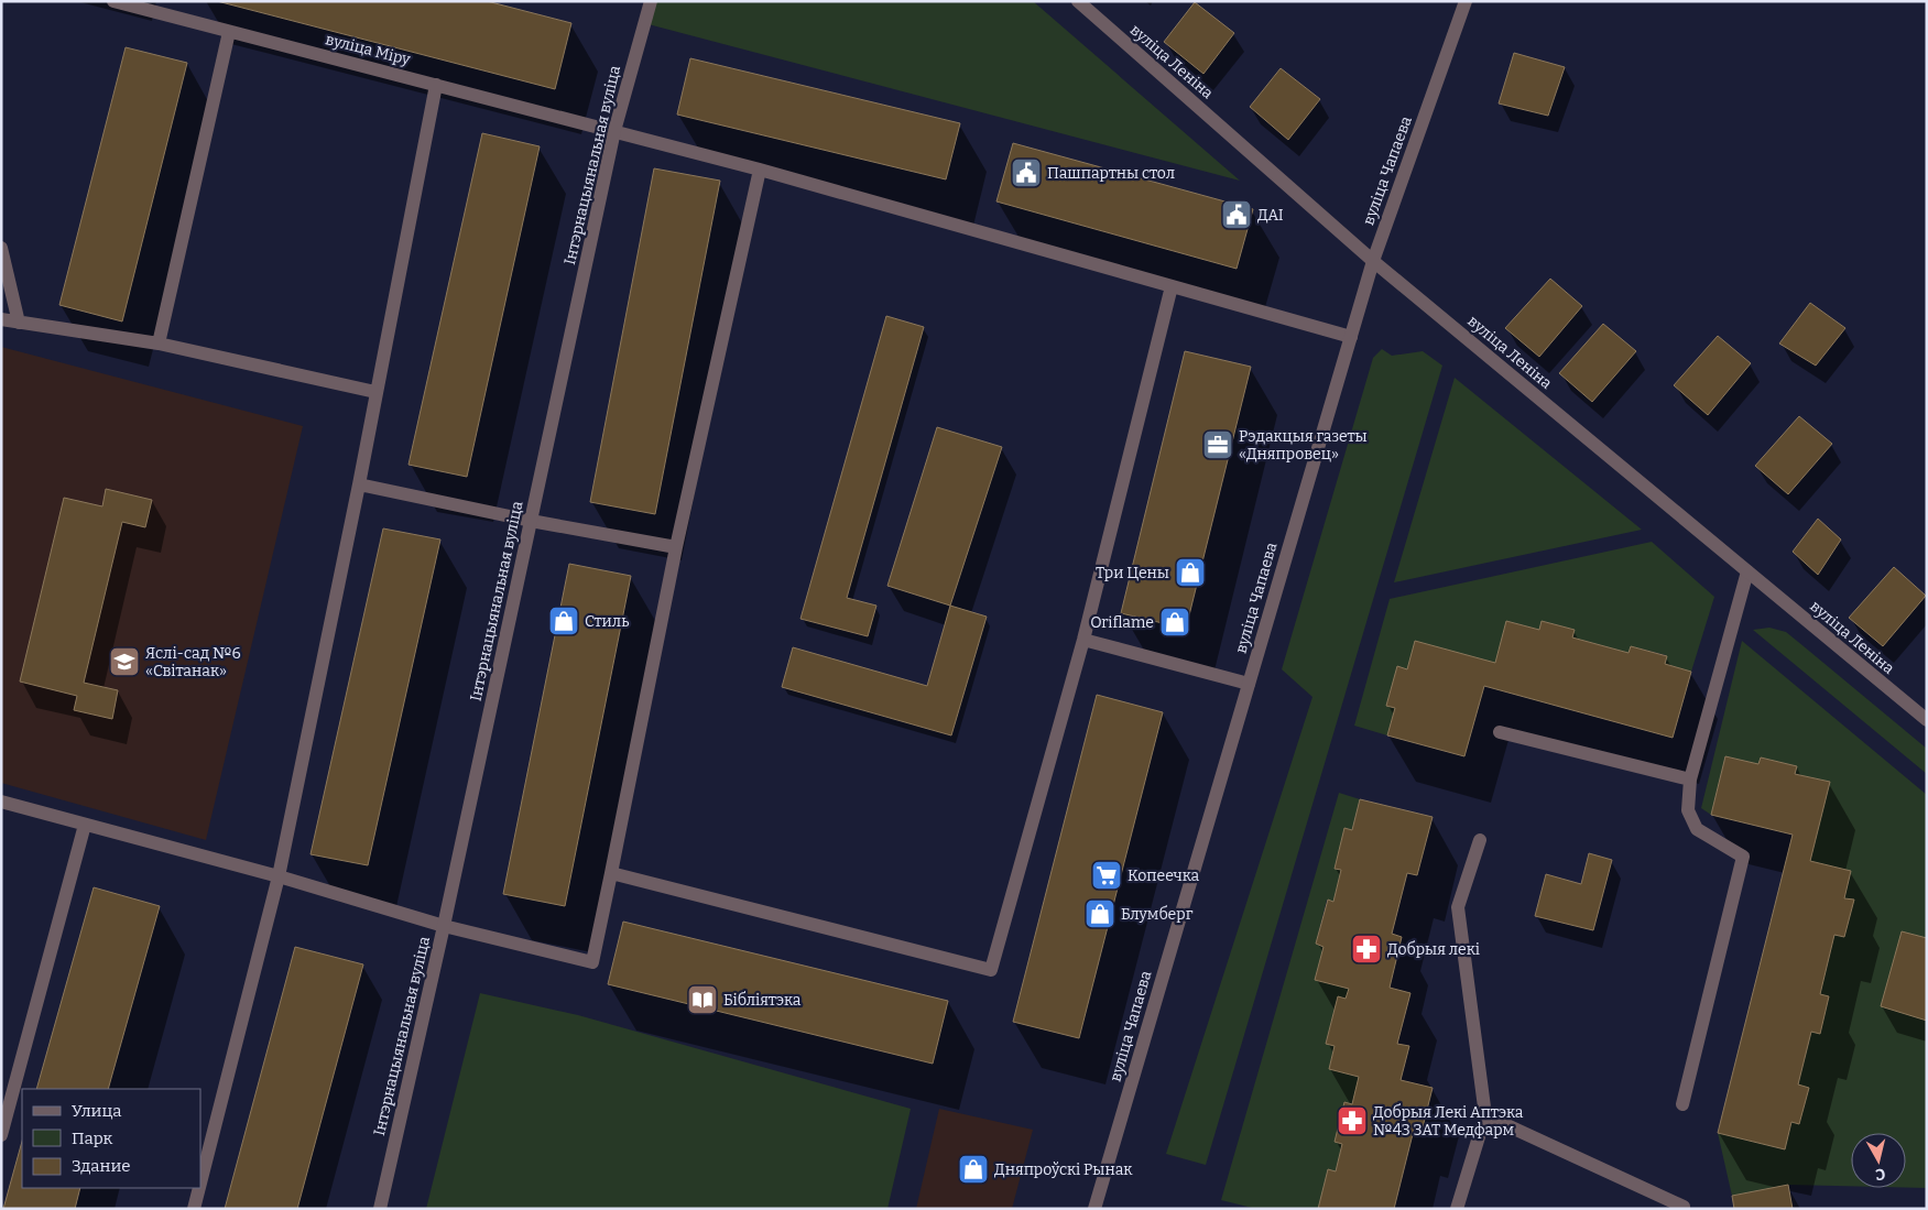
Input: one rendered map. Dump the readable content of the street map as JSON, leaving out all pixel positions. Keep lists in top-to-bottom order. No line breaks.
{"streets":{"street":["вуліца Міру","вуліца Леніна","Інтэрнацыянальная вуліца","вуліца Чапаева"]},"crossings":[["вуліца Міру","Інтэрнацыянальная вуліца"],["вуліца Міру","вуліца Чапаева"],["вуліца Леніна","вуліца Чапаева"]],"places":{"public building":["Пашпартны стол","ДАІ"],"office":["Рэдакцыя газеты «Дняпровец»"],"shop":["Три Цены","Стиль","Oriflame","Блумберг","Дняпроўскі Рынак"],"school or university":["Яслі-сад №6 «Світанак»"],"supermarket":["Копеечка"],"pharmacy":["Добрыя лекі","Добрыя Лекі Аптэка №43 ЗАТ Медфарм"],"library":["Бібліятэка"]},"legend":["Улица","Парк","Здание"],"north":"bottom"}
